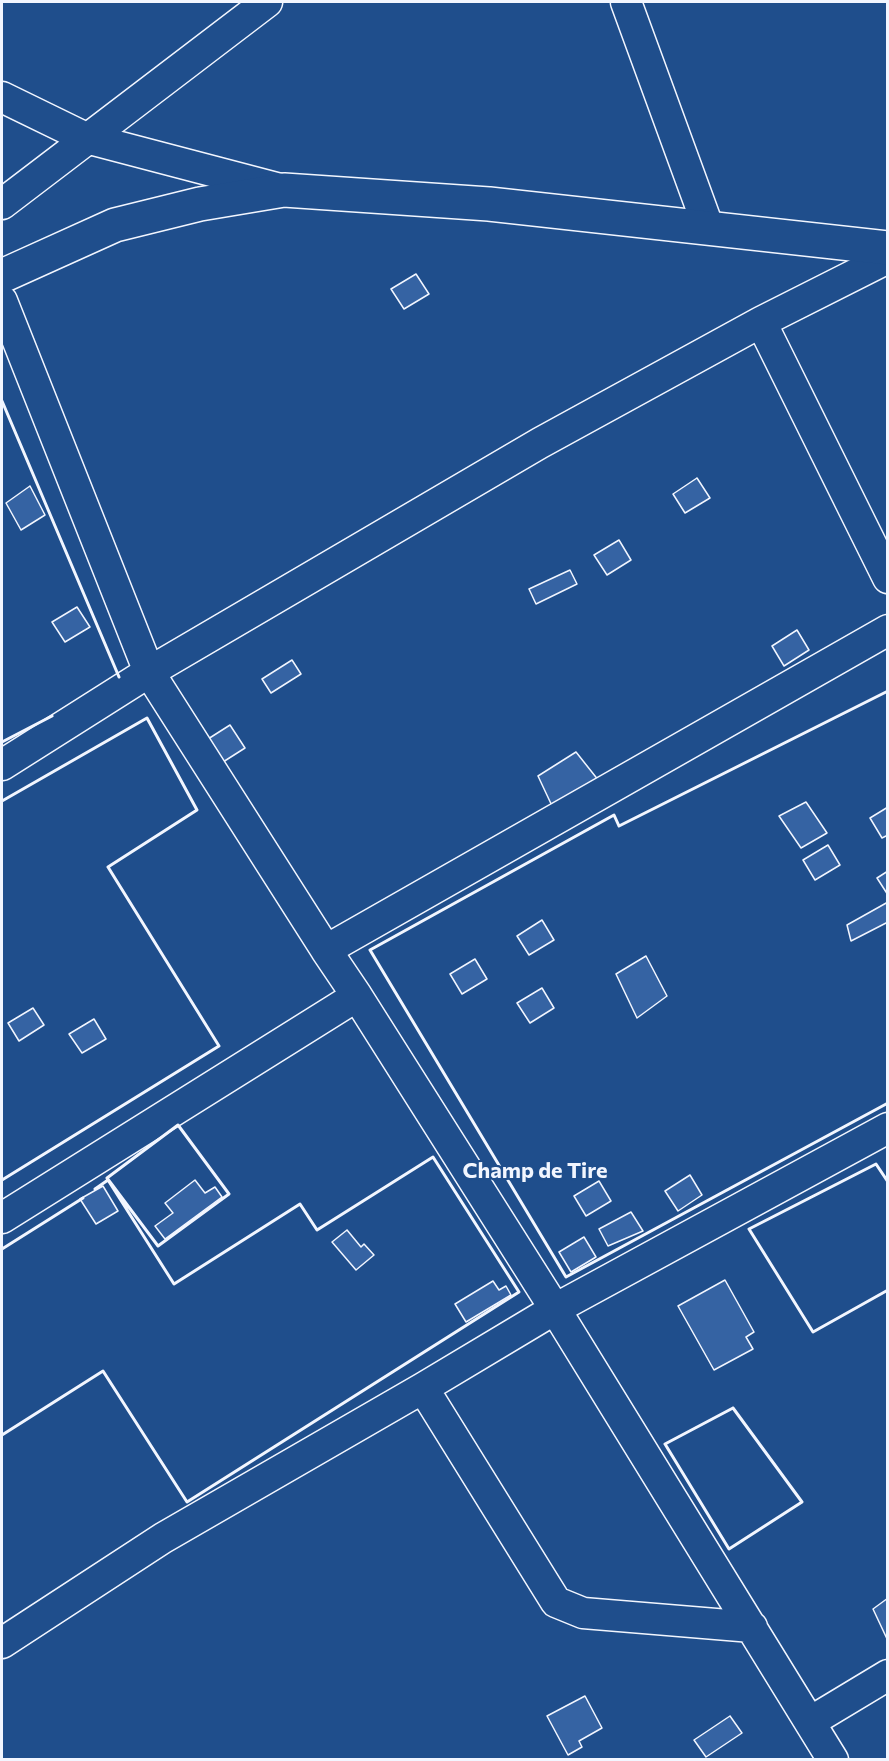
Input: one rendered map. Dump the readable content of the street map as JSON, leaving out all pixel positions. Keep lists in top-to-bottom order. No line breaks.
{"districts":["Champ de Tire"]}
